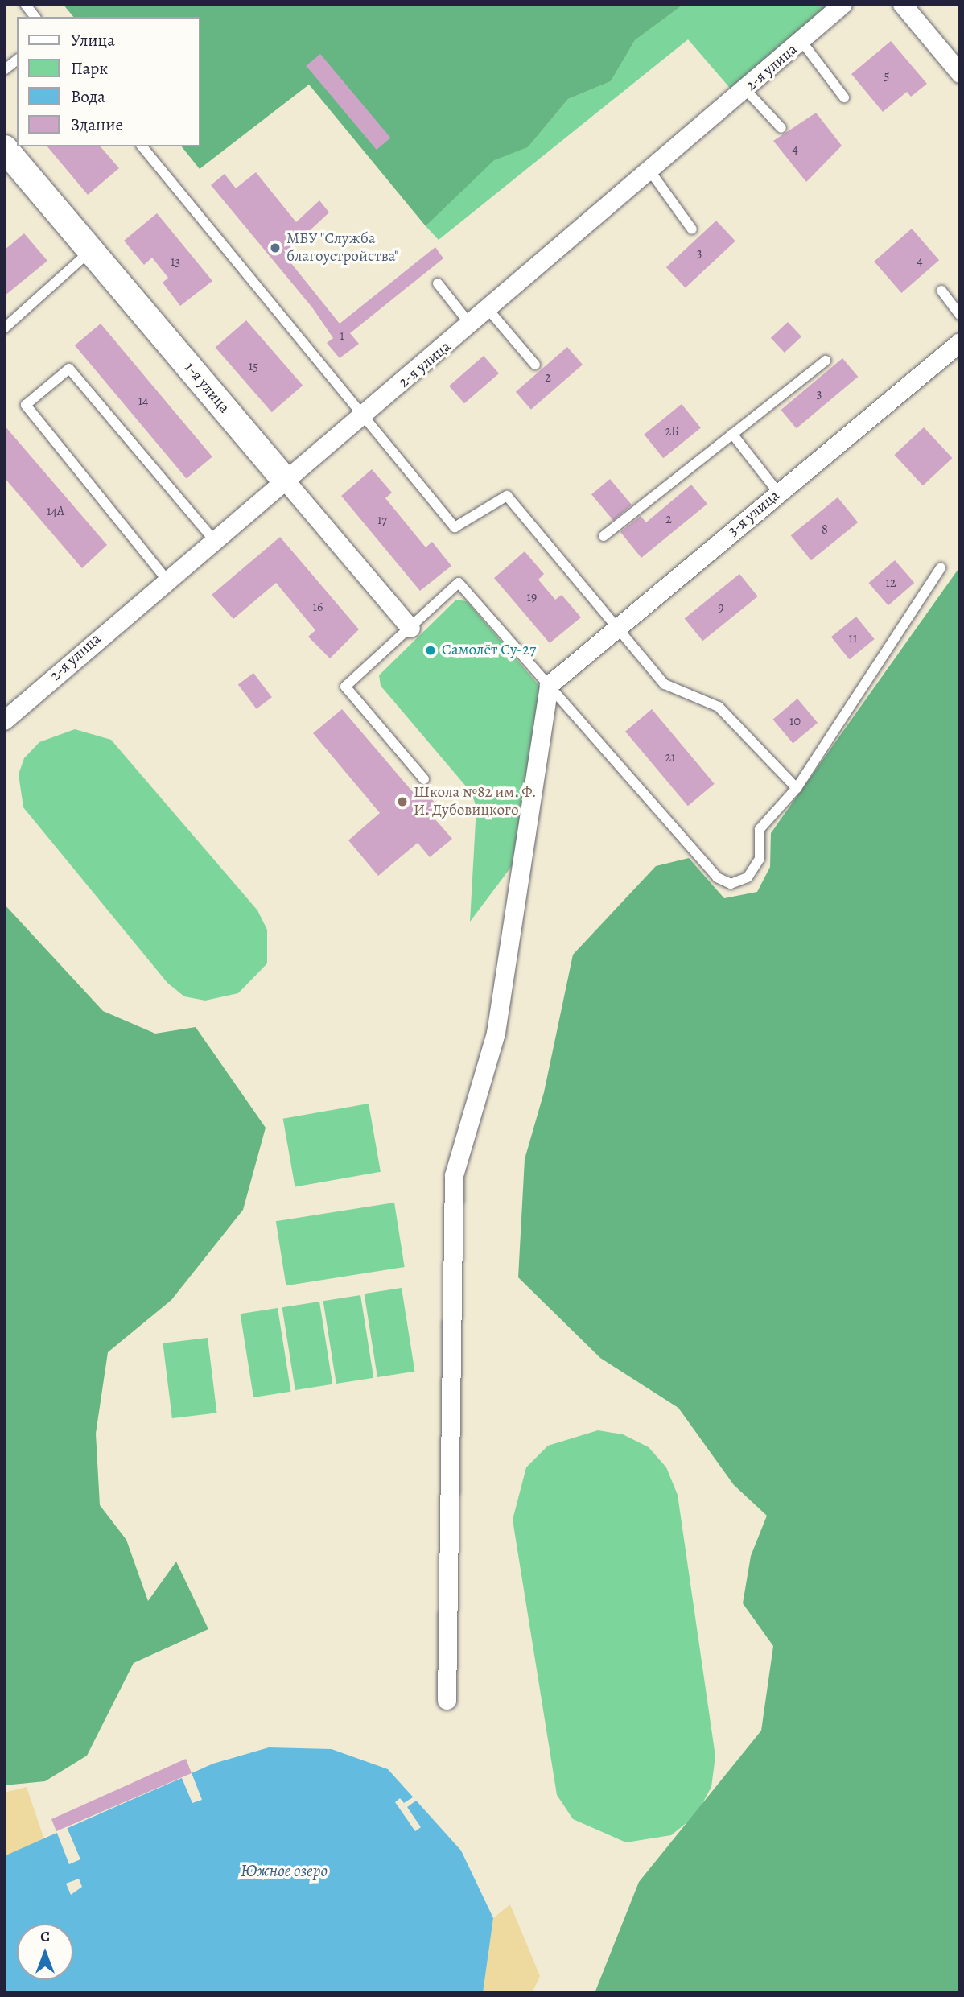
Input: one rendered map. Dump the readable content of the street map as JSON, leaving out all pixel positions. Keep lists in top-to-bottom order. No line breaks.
{"streets":{"street":["2-я улица","1-я улица","3-я улица"]},"crossings":[["2-я улица","1-я улица"]],"water":["Южное озеро"],"places":["МБУ \"Служба благоустройства\"","Самолёт Су-27","Школа №82 им. Ф. И. Дубовицкого"],"house_numbers":["5","4","3","4","13","1","15","2","3","14","2Б","14А","2","17","8","12","19","16","9","11","10","21"],"legend":["Улица","Парк","Вода","Здание"],"north":"top"}
